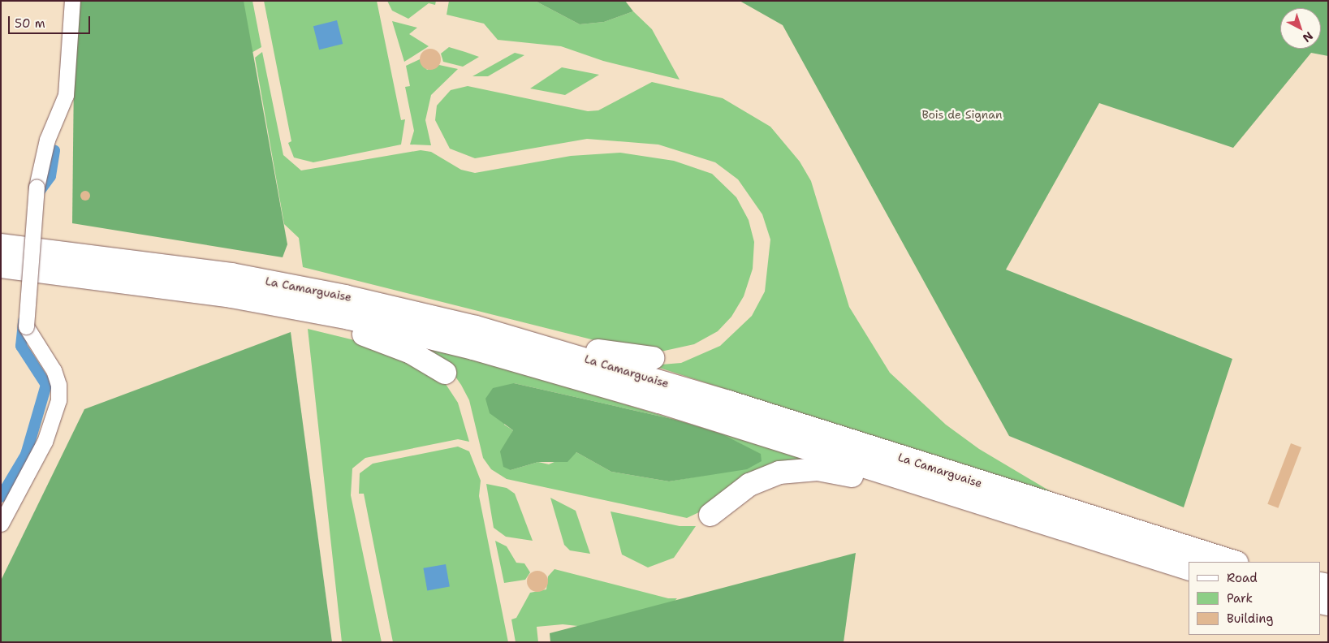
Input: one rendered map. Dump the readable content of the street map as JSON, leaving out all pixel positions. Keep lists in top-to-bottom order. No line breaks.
{"streets":{"highway":["La Camarguaise"]},"parks":["Bois de Signan"],"legend":["Road","Park","Building"],"scale_bar":"50 m","north":"bottom right"}
